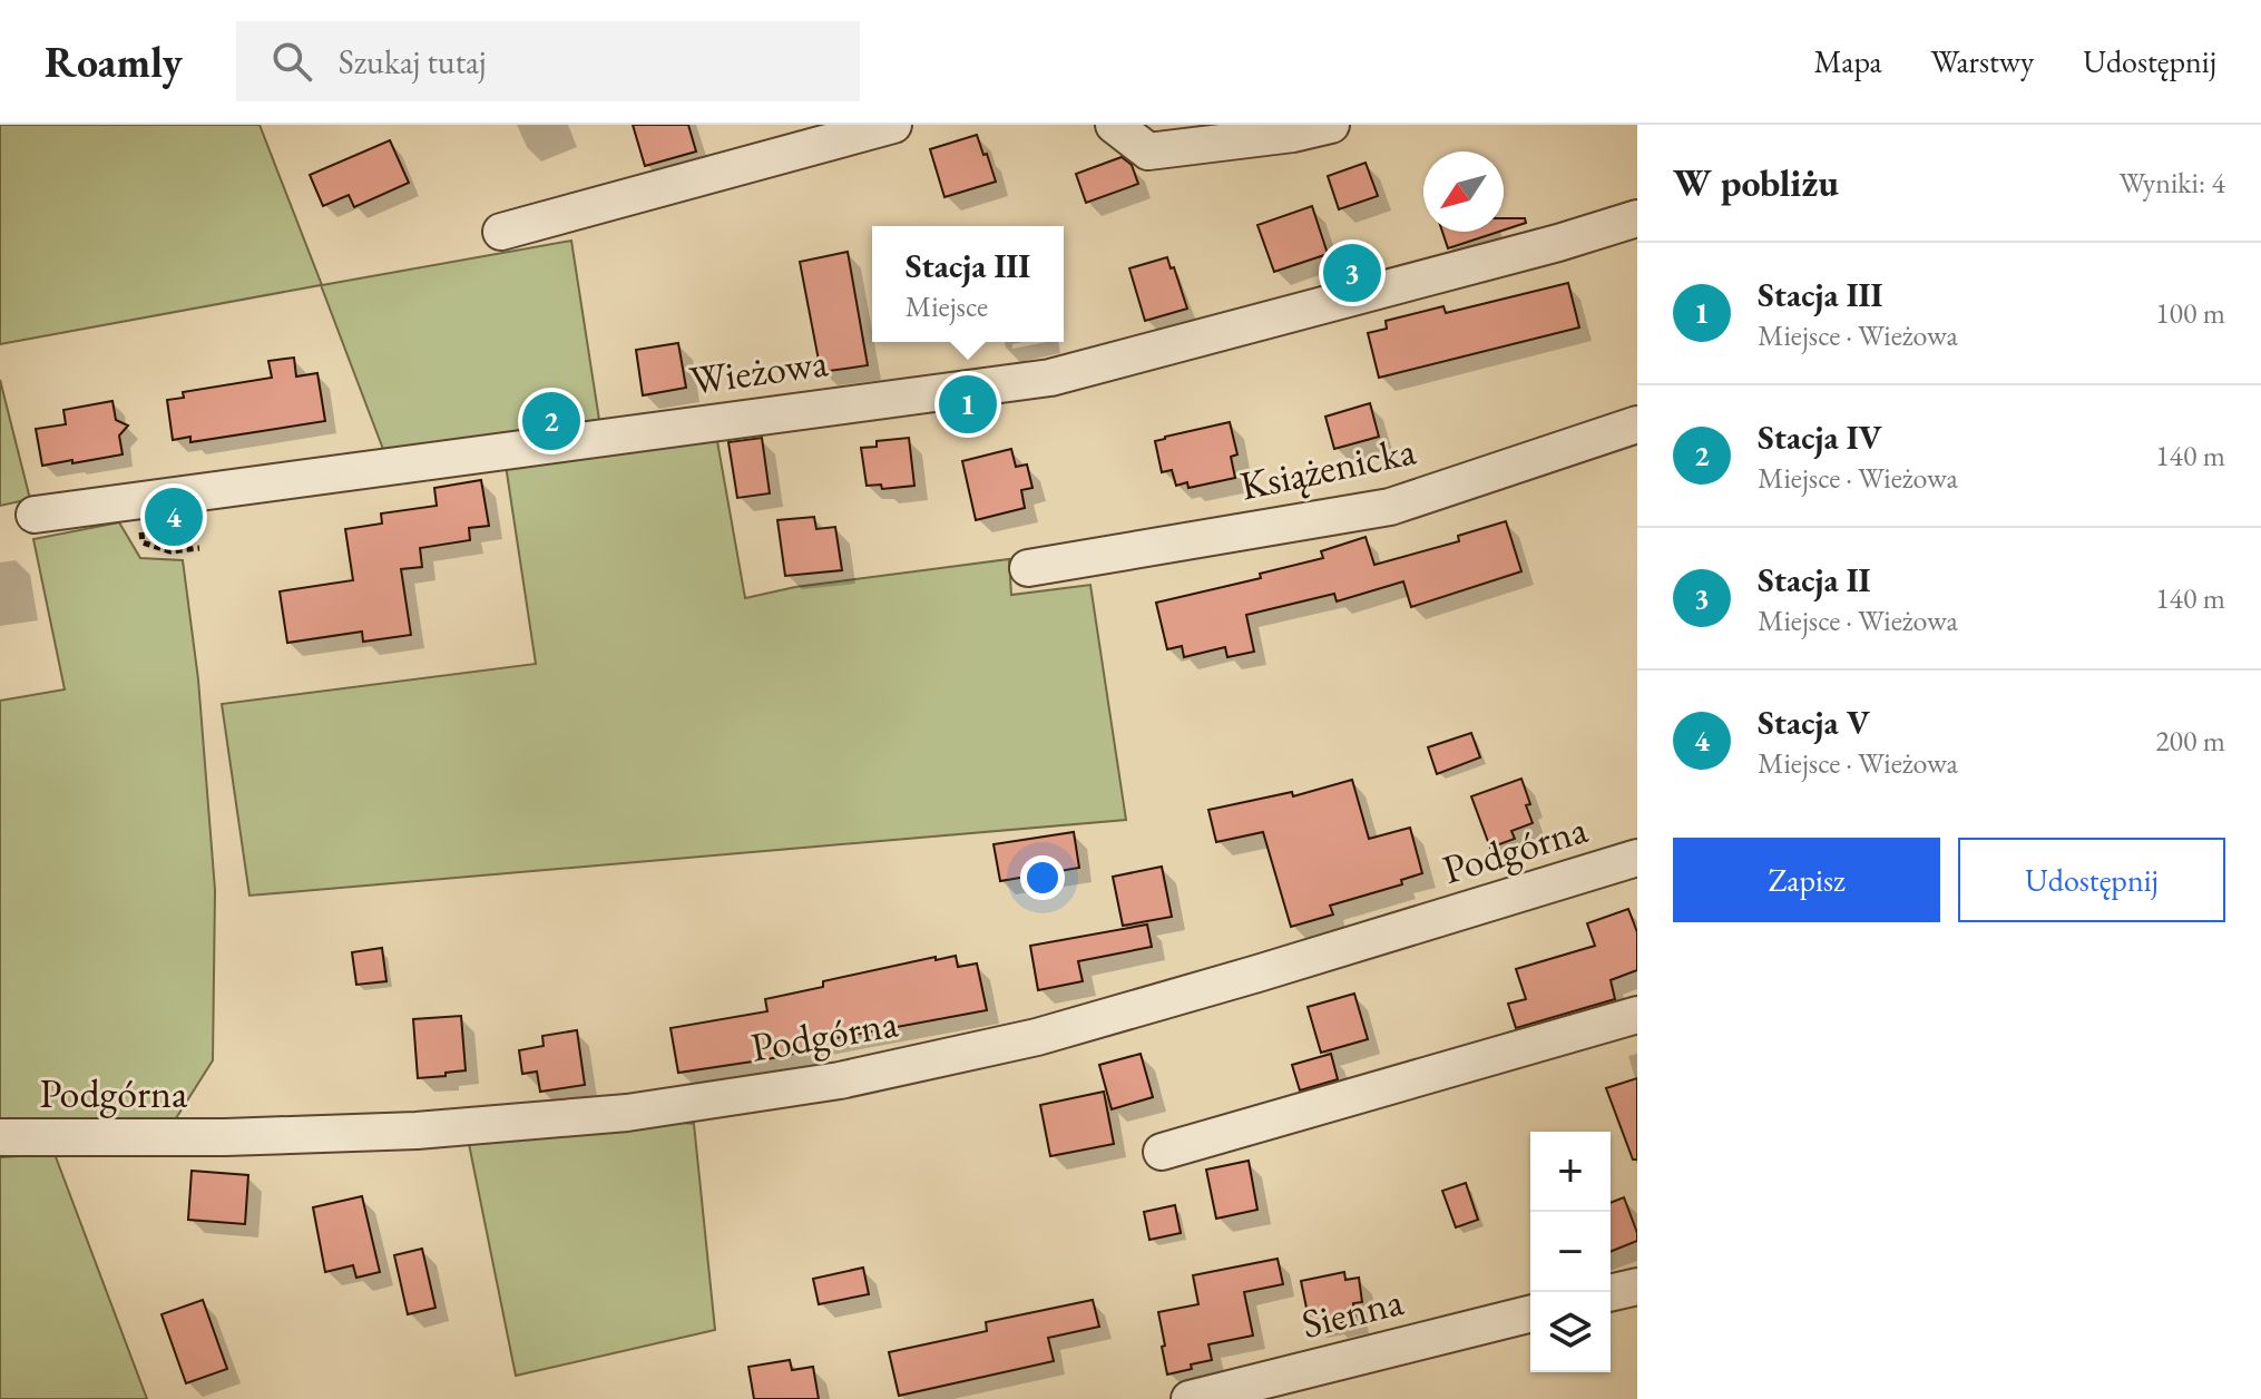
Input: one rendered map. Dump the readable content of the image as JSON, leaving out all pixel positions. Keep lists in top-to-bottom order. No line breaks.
{"streets":{"street":["Wieżowa","Książenicka","Podgórna","Sienna"]},"north":"bottom left","page":{"header":"Roamly","search":"Szukaj tutaj","nav":["Mapa","Warstwy","Udostępnij"],"heading":["W pobliżu","Wyniki: 4"],"popup":["Stacja III","Miejsce"],"pins":["3","1","2","4"],"list":[{"mark":"1","name":"Stacja III","note":"Miejsce · Wieżowa","value":"100 m"},{"mark":"2","name":"Stacja IV","note":"Miejsce · Wieżowa","value":"140 m"},{"mark":"3","name":"Stacja II","note":"Miejsce · Wieżowa","value":"140 m"},{"mark":"4","name":"Stacja V","note":"Miejsce · Wieżowa","value":"200 m"}],"buttons":["Zapisz","Udostępnij"],"map_buttons":["+","−"]}}
